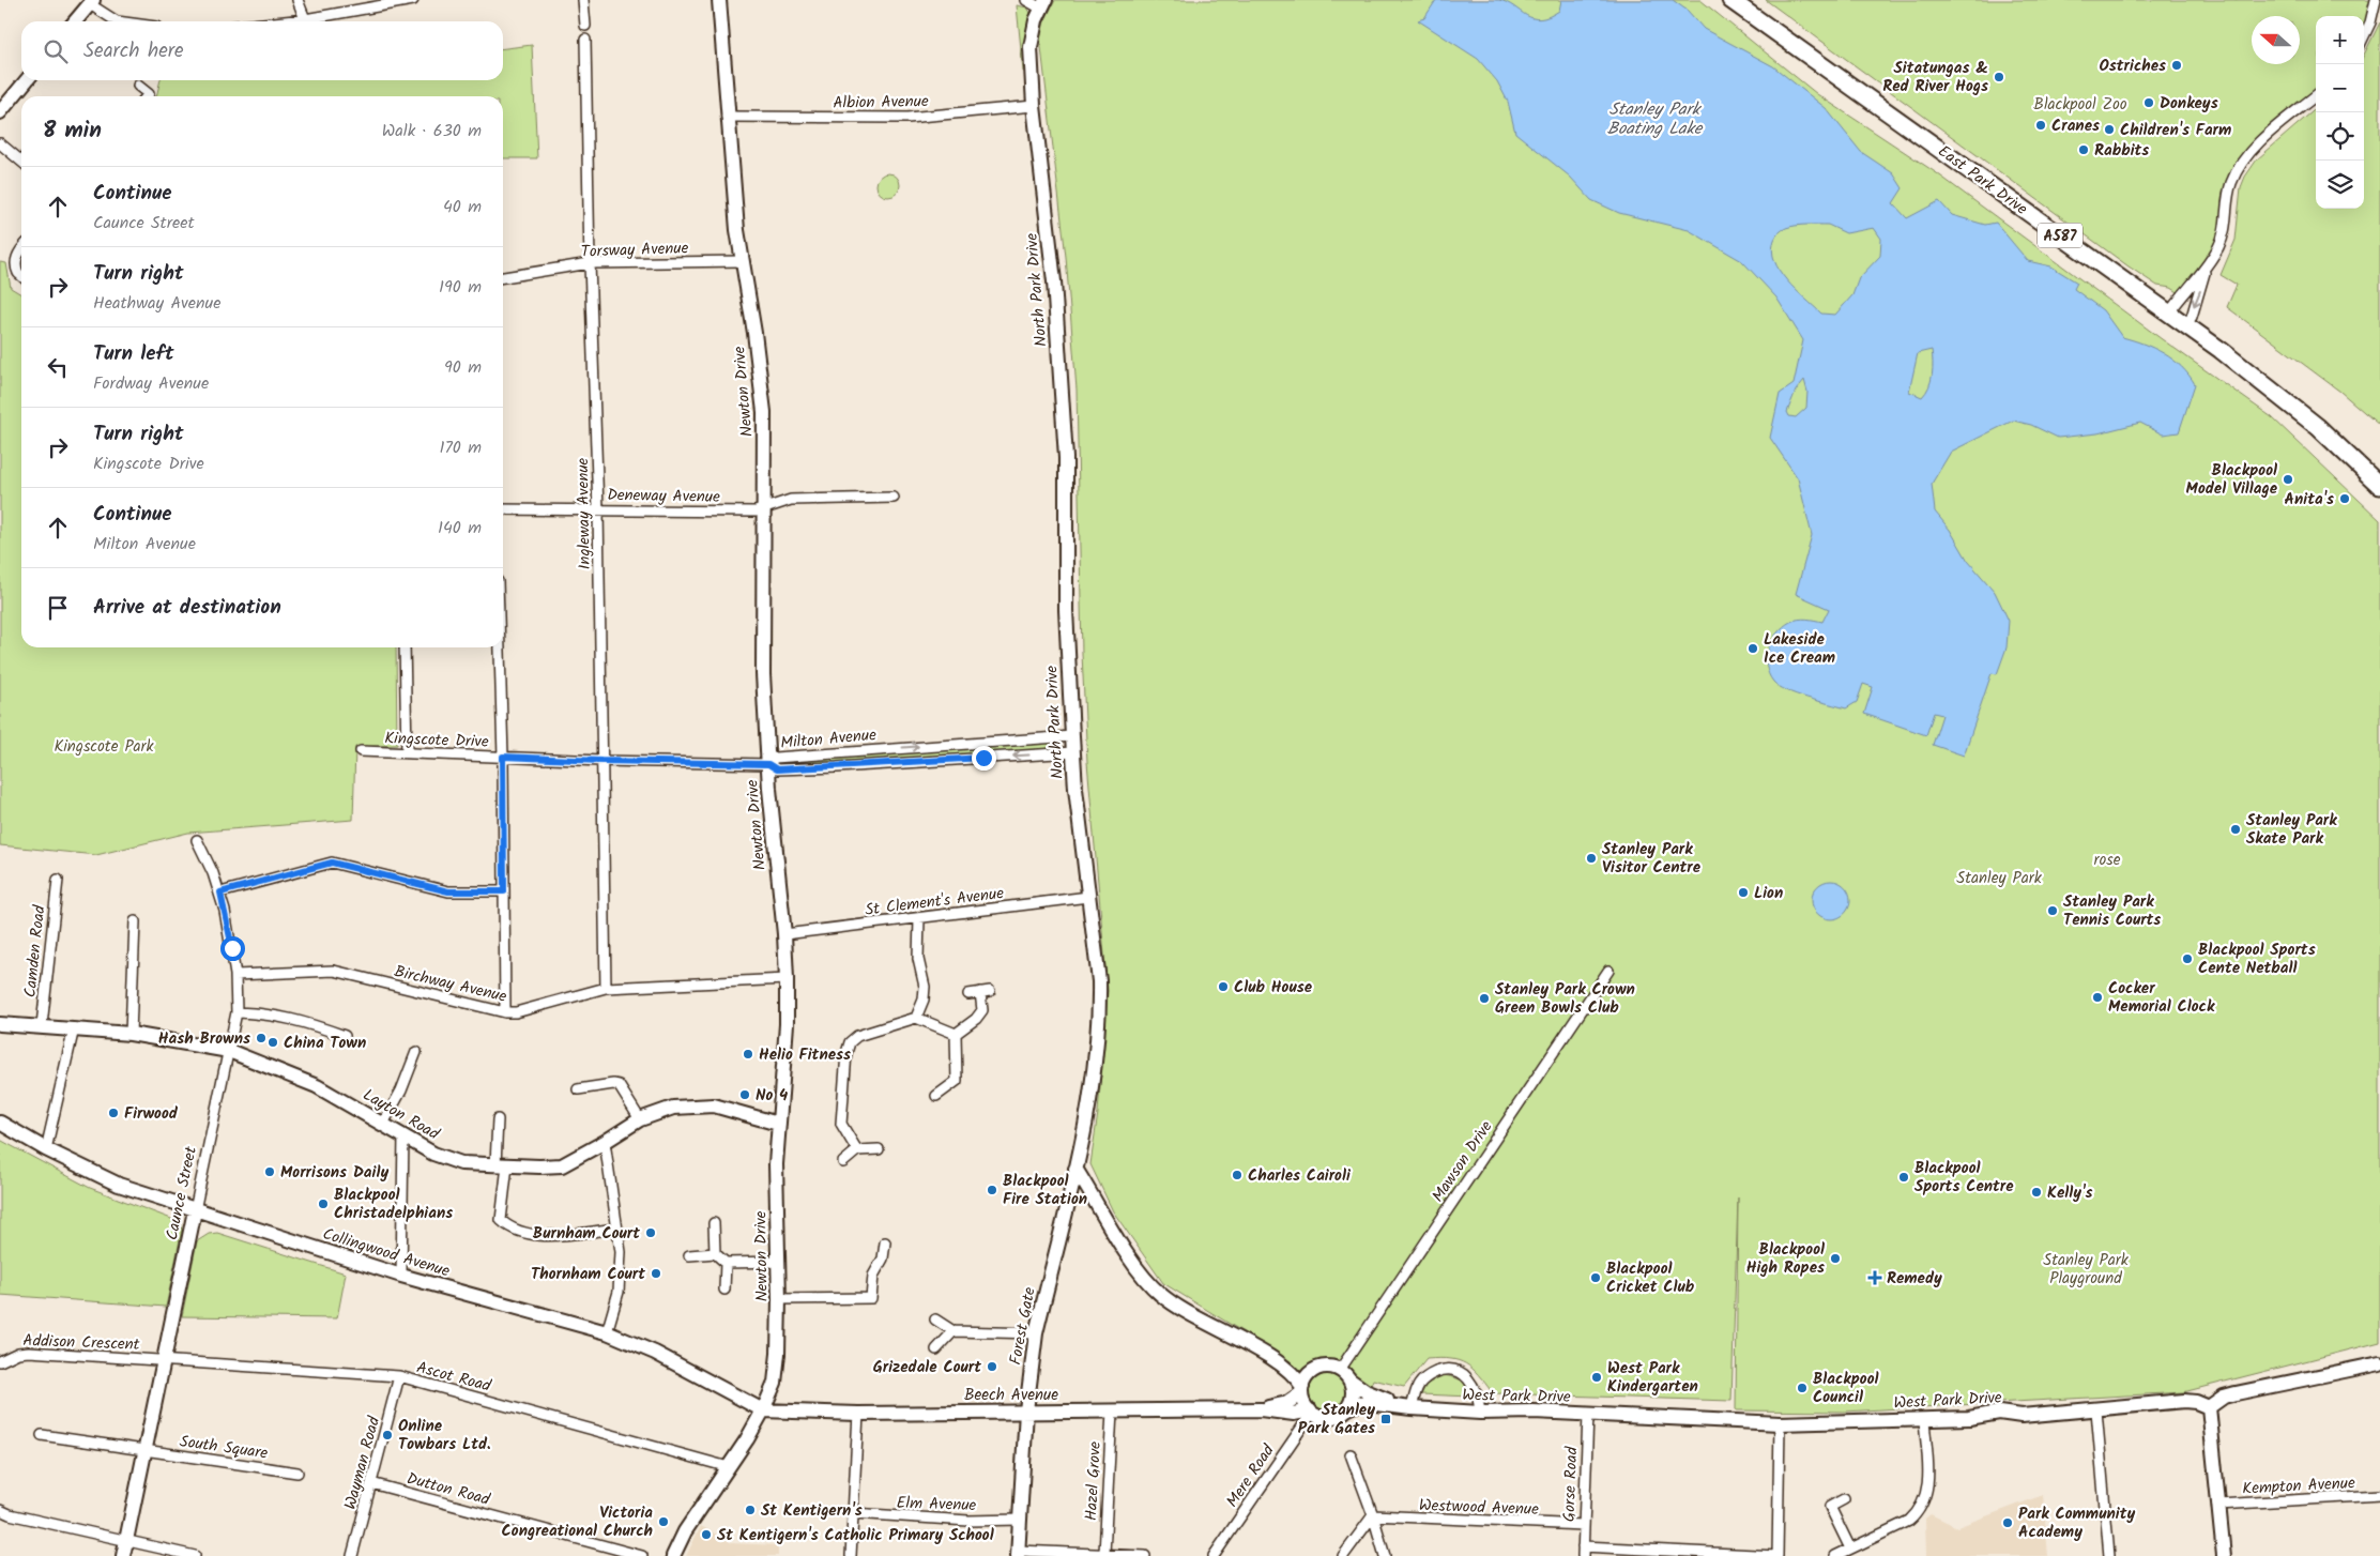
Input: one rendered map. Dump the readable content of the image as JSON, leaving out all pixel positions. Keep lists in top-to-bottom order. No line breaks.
{"streets":{"main road":["East Park Drive","A587"],"street":["Albion Avenue","Torsway Avenue","North Park Drive","Newton Drive","Deneway Avenue","Ingleway Avenue","Milton Avenue","Kingscote Drive","St Clement's Avenue","Camden Road","Birchway Avenue","Layton Road","Mawson Drive","Caunce Street","Collingwood Avenue","Forest Gate","Addison Crescent","Ascot Road","Beech Avenue","West Park Drive","South Square","Wayman Road","Mere Road","Hazel Grove","Gorse Road","Kempton Avenue","Dutton Road","Elm Avenue","Westwood Avenue"]},"crossings":[["Albion Avenue","North Park Drive"],["Albion Avenue","Newton Drive"],["Torsway Avenue","Newton Drive"],["Torsway Avenue","Ingleway Avenue"],["North Park Drive","Milton Avenue"],["North Park Drive","St Clement's Avenue"],["North Park Drive","Forest Gate"],["Newton Drive","Deneway Avenue"],["Newton Drive","Milton Avenue"],["Newton Drive","Kingscote Drive"],["Newton Drive","St Clement's Avenue"],["Newton Drive","Birchway Avenue"],["Newton Drive","Layton Road"],["Newton Drive","Collingwood Avenue"],["Newton Drive","Ascot Road"],["Newton Drive","Beech Avenue"],["Deneway Avenue","Ingleway Avenue"],["Ingleway Avenue","Kingscote Drive"],["Ingleway Avenue","Birchway Avenue"],["Milton Avenue","Kingscote Drive"],["Camden Road","Layton Road"],["Birchway Avenue","Caunce Street"],["Layton Road","Caunce Street"],["Mawson Drive","Beech Avenue"],["Mawson Drive","West Park Drive"],["Mawson Drive","Mere Road"],["Caunce Street","Collingwood Avenue"],["Caunce Street","Addison Crescent"],["Caunce Street","Ascot Road"],["Caunce Street","South Square"],["Collingwood Avenue","Beech Avenue"],["Forest Gate","Beech Avenue"],["Forest Gate","Elm Avenue"],["Addison Crescent","Ascot Road"],["Ascot Road","Wayman Road"],["Beech Avenue","West Park Drive"],["Beech Avenue","Mere Road"],["Beech Avenue","Hazel Grove"],["West Park Drive","Mere Road"],["West Park Drive","Gorse Road"],["Wayman Road","Dutton Road"],["Gorse Road","Westwood Avenue"]],"water":["Stanley Park Boating Lake"],"parks":["Blackpool Zoo","Kingscote Park","rose","Stanley Park","Stanley Park Playground"],"places":{"other":["Ostriches","Sitatungas & Red River Hogs","Donkeys","Cranes","Children's Farm","Rabbits","Blackpool Model Village","Anita's","Lakeside Ice Cream","Stanley Park Skate Park","Stanley Park Visitor Centre","Lion","Stanley Park Tennis Courts","Blackpool Sports Cente Netball","Club House","Cocker Memorial Clock","Stanley Park Crown Green Bowls Club","Hash Browns","China Town","Helio Fitness","No 4","Firwood","Morrisons Daily","Charles Cairoli","Blackpool Sports Centre","Blackpool Fire Station","Kelly's","Blackpool Christadelphians","Burnham Court","Blackpool High Ropes","Thornham Court","Blackpool Cricket Club","Grizedale Court","West Park Kindergarten","Blackpool Council","Online Towbars Ltd.","St Kentigern's","Victoria Congreational Church","Park Community Academy","St Kentigern's Catholic Primary School"],"health":["Remedy"],"transit":["Stanley Park Gates"]},"north":"left","page":{"map_buttons":["+","−"],"search":"Search here","heading":["8 min","Walk · 630 m"],"list":[["Continue","Caunce Street","40 m"],["Turn right","Heathway Avenue","190 m"],["Turn left","Fordway Avenue","90 m"],["Turn right","Kingscote Drive","170 m"],["Continue","Milton Avenue","140 m"],"Arrive at destination"]}}
